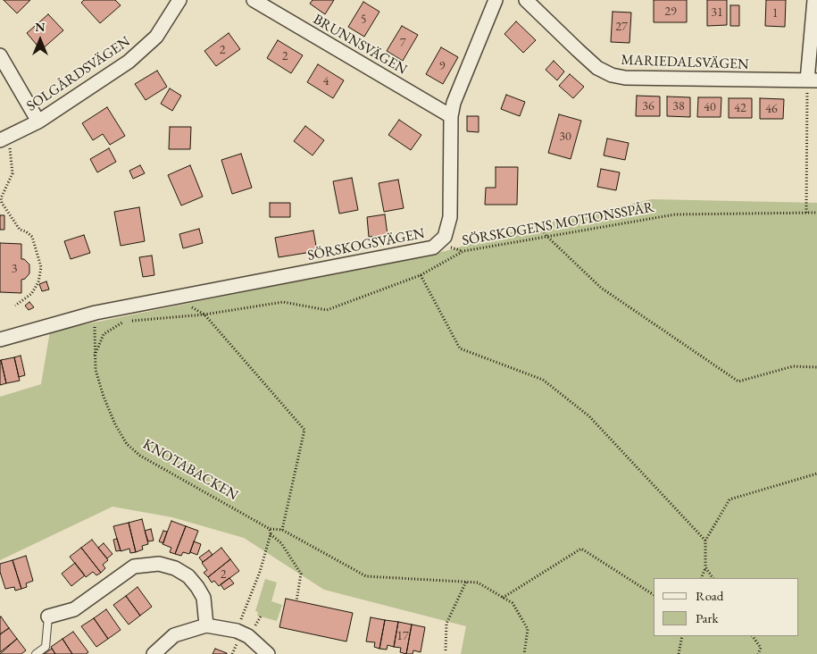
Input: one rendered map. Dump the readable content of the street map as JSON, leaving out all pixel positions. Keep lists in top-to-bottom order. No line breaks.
{"streets":{"street":["BRUNNSVÄGEN","MARIEDALSVÄGEN","SOLGÅRDSVÄGEN","SÖRSKOGSVÄGEN"],"path":["SÖRSKOGENS MOTIONSSPÅR","KNOTABACKEN"]},"crossings":[["BRUNNSVÄGEN","SÖRSKOGSVÄGEN"],["SÖRSKOGENS MOTIONSSPÅR","KNOTABACKEN"],["SÖRSKOGSVÄGEN","KNOTABACKEN"]],"house_numbers":["29","31","1","5","27","7","2","2","9","4","36","38","40","42","46","30","3","2","17"],"legend":["Road","Park"],"north":"top"}
